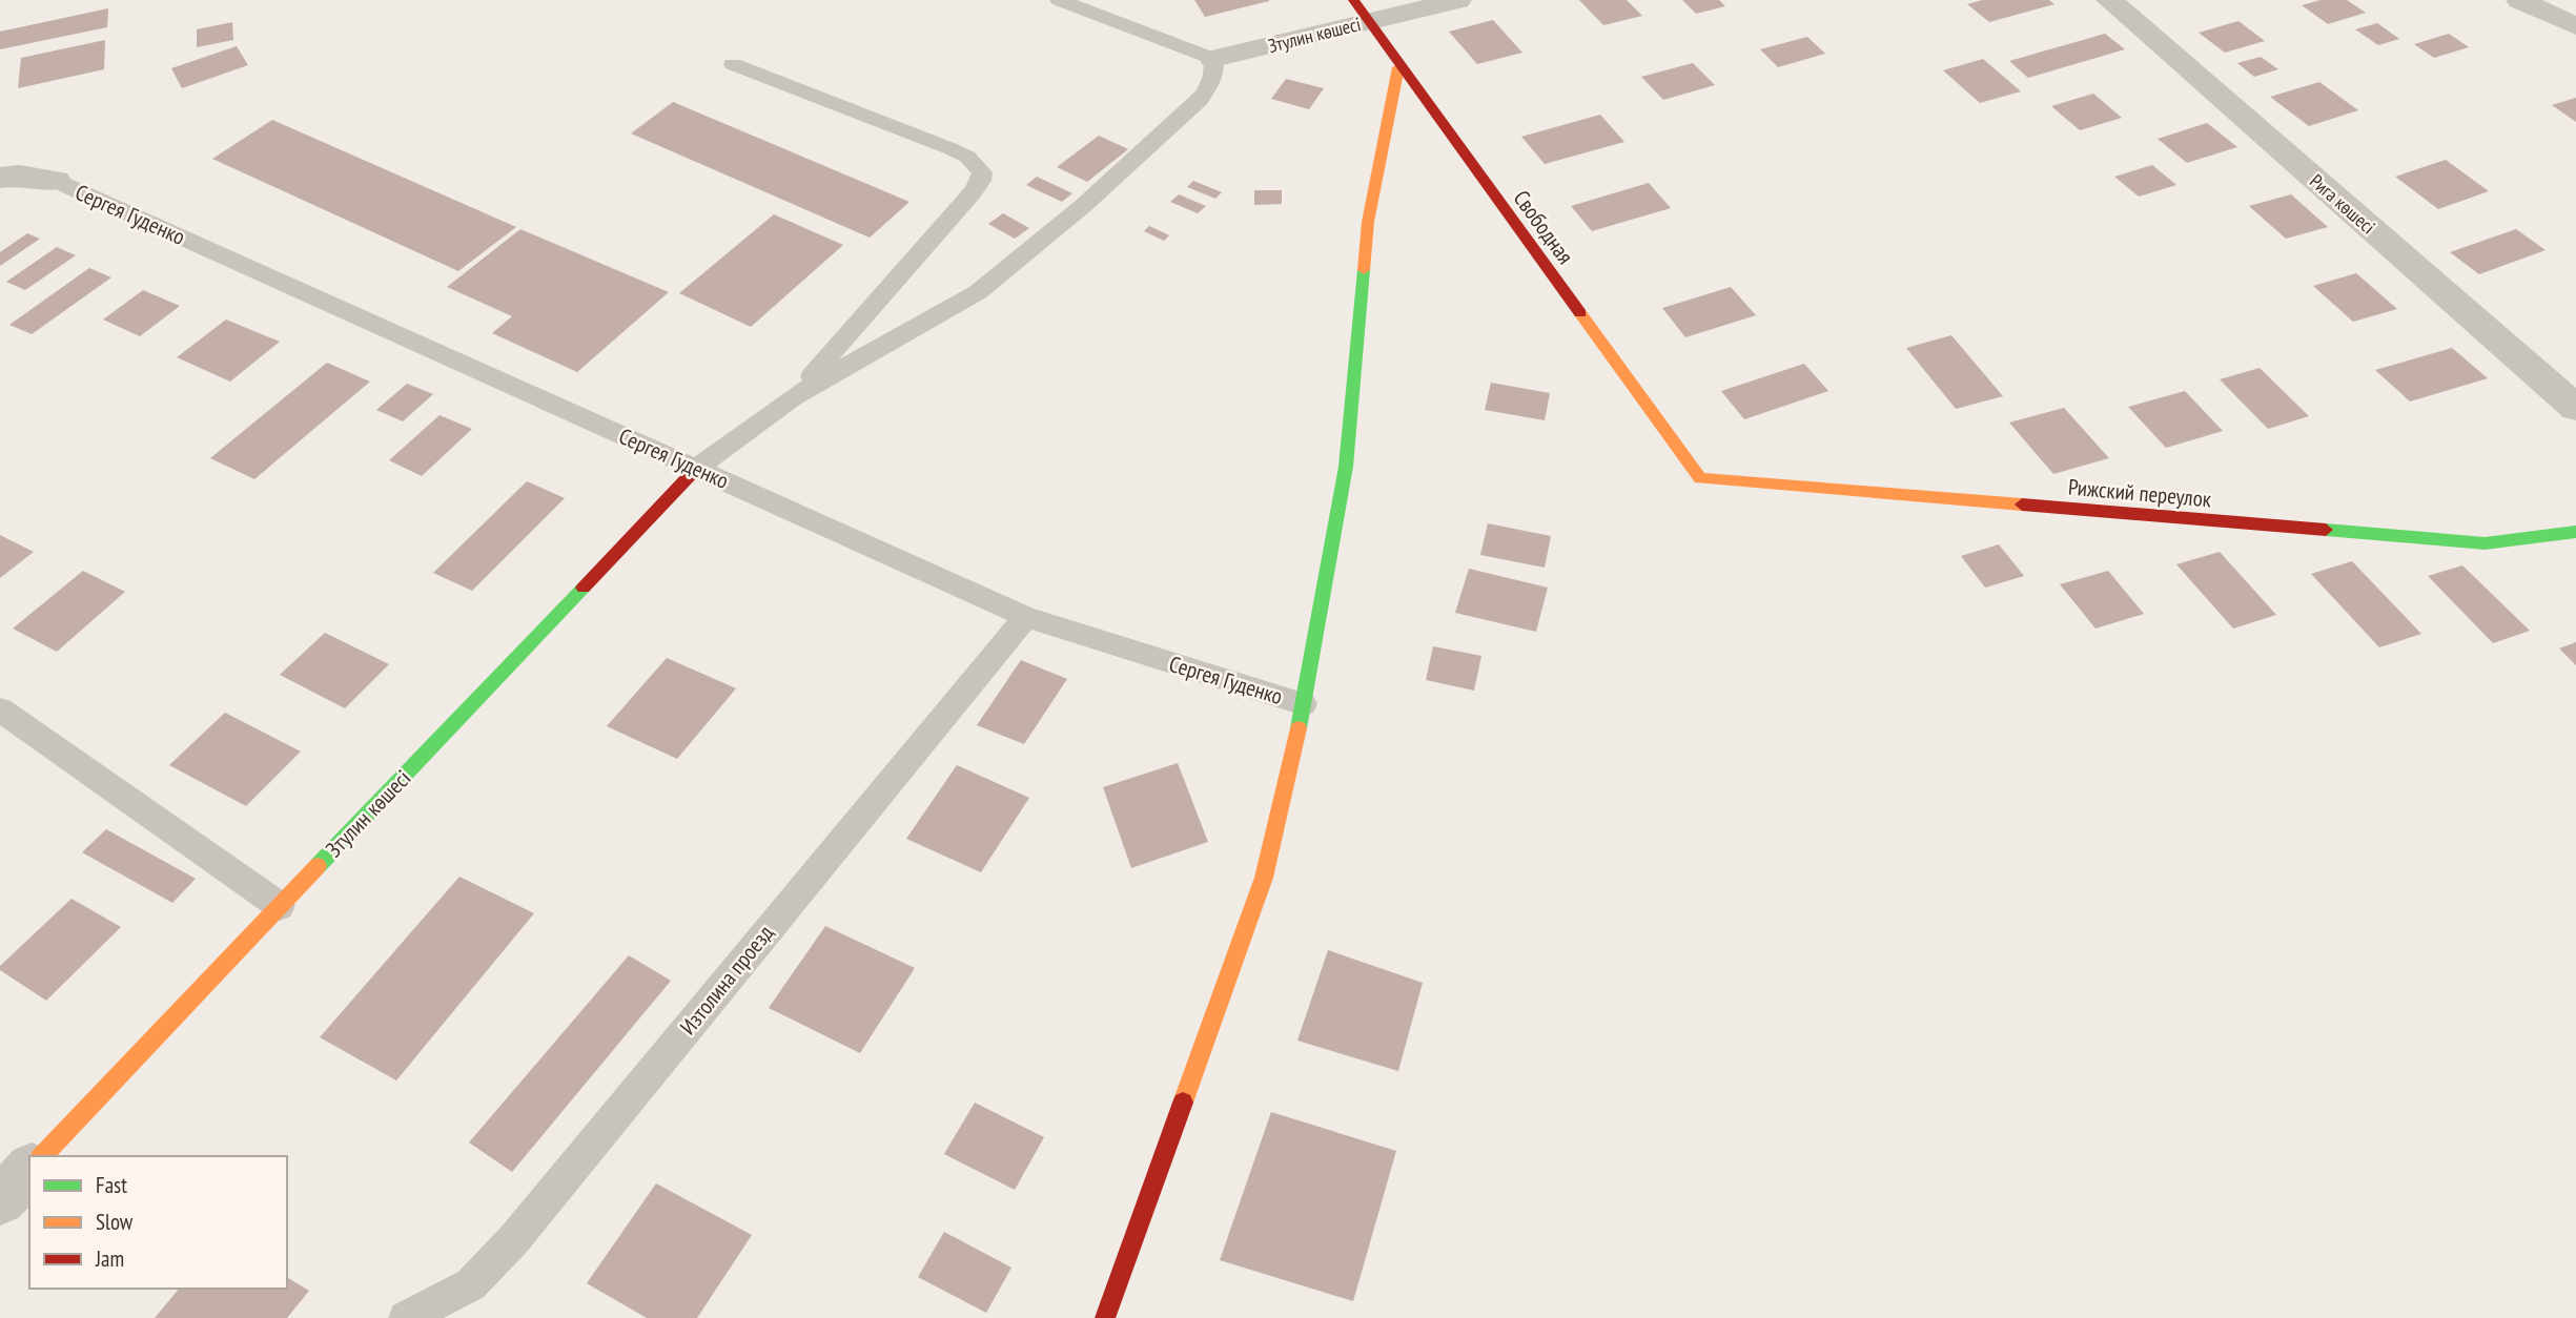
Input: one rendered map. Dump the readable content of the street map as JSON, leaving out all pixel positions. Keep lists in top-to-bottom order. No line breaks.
{"streets":{"street":["Зтулин көшесі","Рига көшесі","Свободная","Рижский переулок"],"lane":["Сергея Гуденко","Изтолина проезд"]},"crossings":[["Зтулин көшесі","Сергея Гуденко"],["Зтулин көшесі","Свободная"],["Сергея Гуденко","Изтолина проезд"],["Свободная","Рижский переулок"]],"legend":["Fast","Slow","Jam"]}
